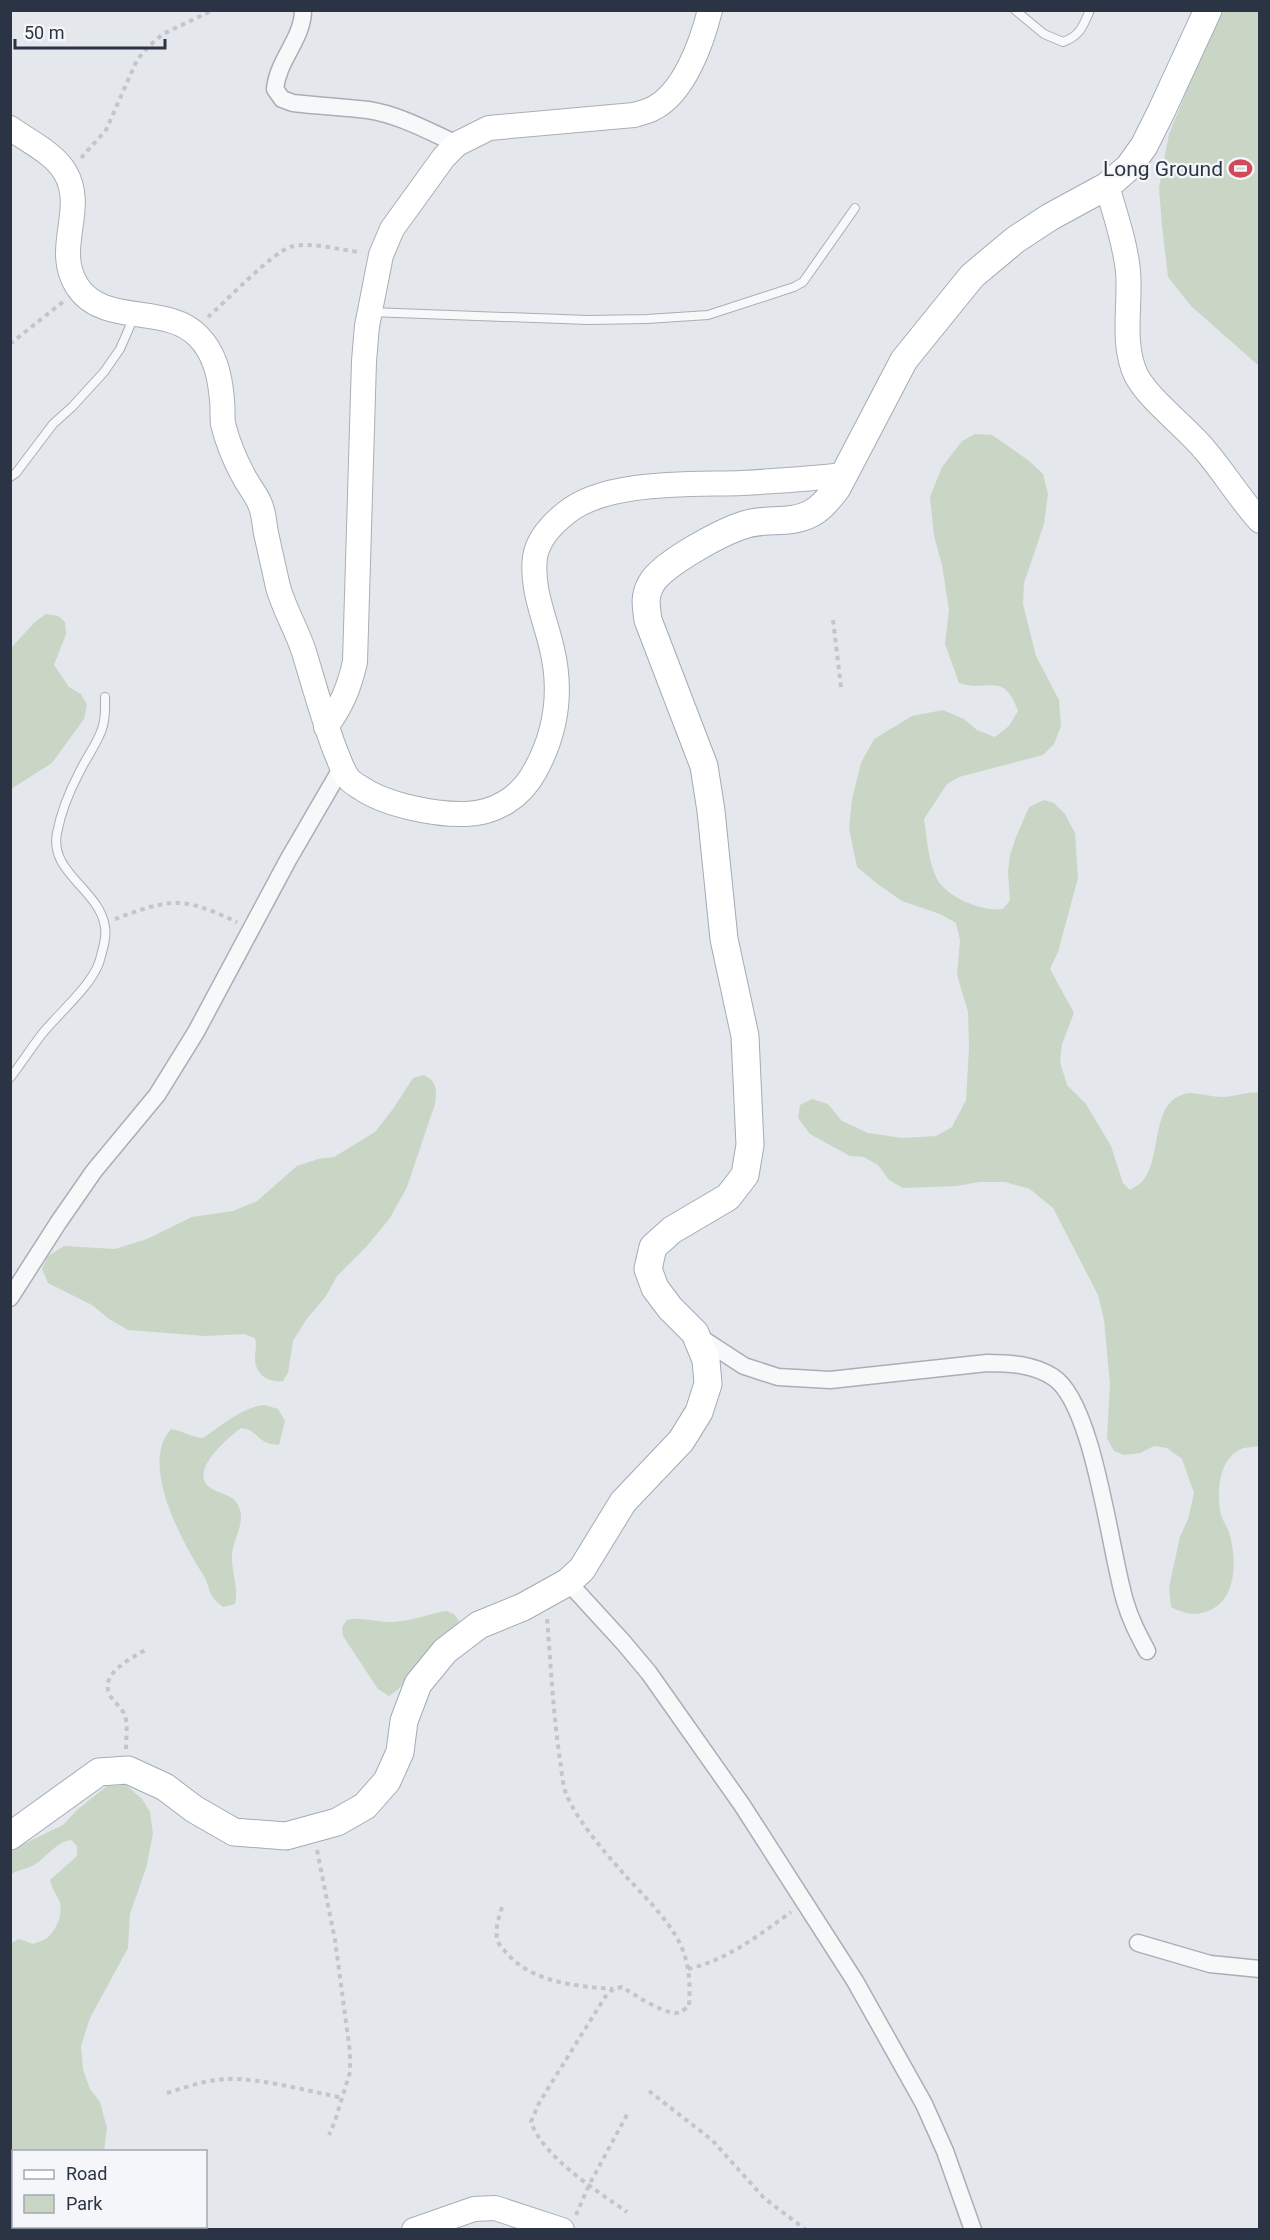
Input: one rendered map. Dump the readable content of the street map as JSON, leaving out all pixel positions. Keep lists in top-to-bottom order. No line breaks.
{"places":{"sports":["Long Ground"]},"legend":["Road","Park"],"scale_bar":"50 m"}
